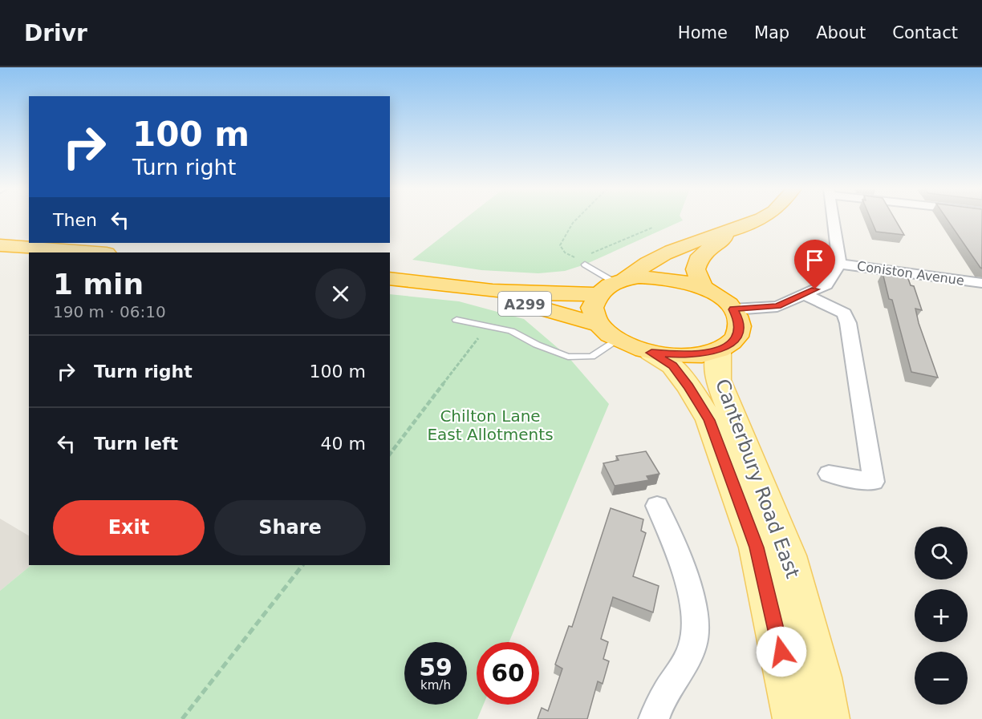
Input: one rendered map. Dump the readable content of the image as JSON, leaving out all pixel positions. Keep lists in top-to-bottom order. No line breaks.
{"streets":{"highway":["A299"],"main road":["Canterbury Road East"],"street":["Coniston Avenue"]},"parks":["Chilton Lane East Allotments"],"page":{"header":"Drivr","nav":["Home","Map","About","Contact"],"turn":["100 m","Turn right"],"then":"Then","heading":["1 min","190 m · 06:10"],"list":[{"name":"Turn right","value":"100 m"},{"name":"Turn left","value":"40 m"}],"buttons":["Exit","Share"],"map_buttons":["+","−"],"speed":"59 km/h","limit":"60"}}
